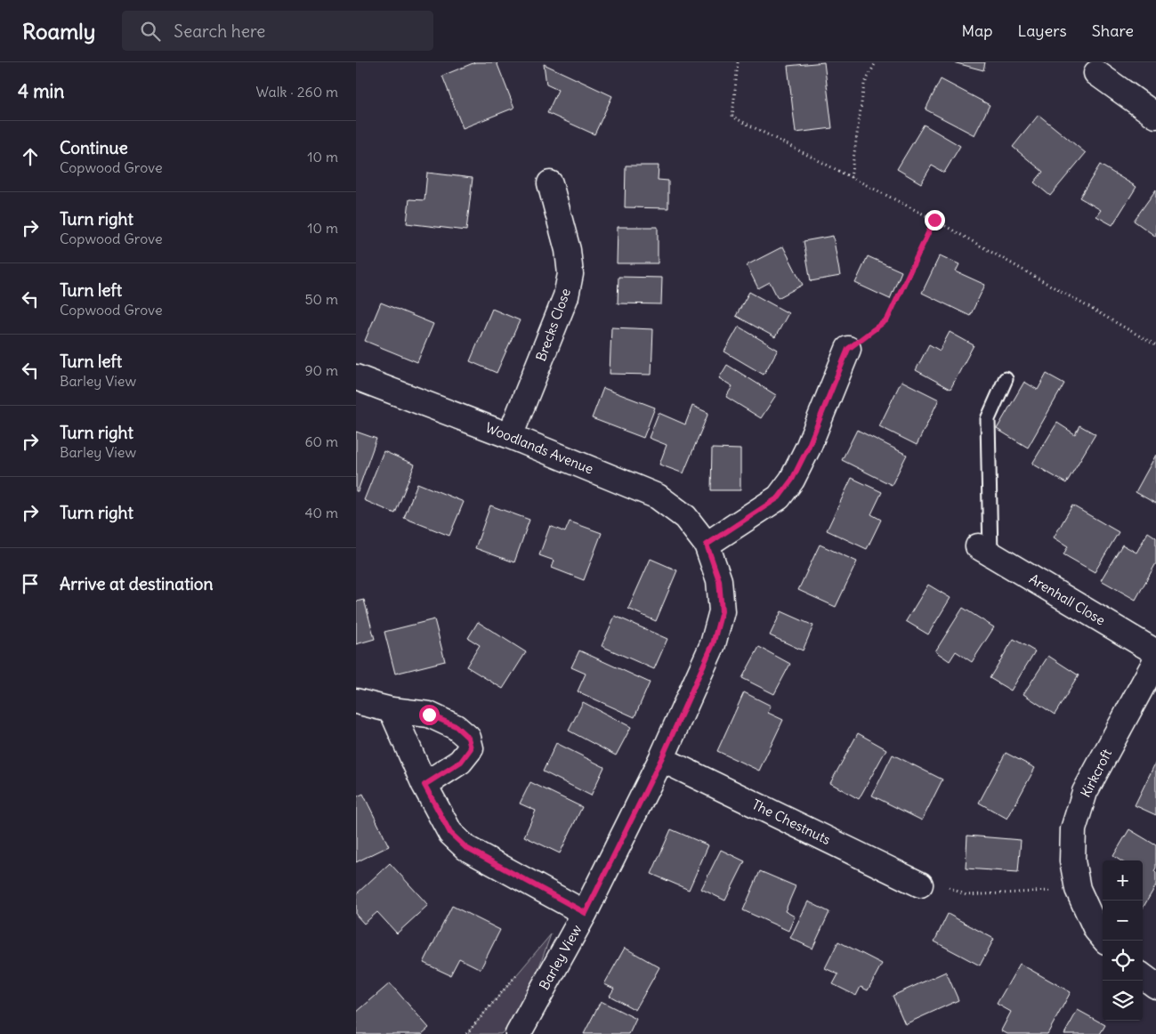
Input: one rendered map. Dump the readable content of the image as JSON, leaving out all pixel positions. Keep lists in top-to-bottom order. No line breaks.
{"streets":{"street":["Brecks Close","Woodlands Avenue","Arenhall Close","Kirkcroft","The Chestnuts","Barley View"]},"crossings":[["Brecks Close","Woodlands Avenue"],["Woodlands Avenue","Barley View"],["The Chestnuts","Barley View"]],"page":{"header":"Roamly","search":"Search here","nav":["Map","Layers","Share"],"heading":["4 min","Walk · 260 m"],"list":[["Continue","Copwood Grove","10 m"],["Turn right","Copwood Grove","10 m"],["Turn left","Copwood Grove","50 m"],["Turn left","Barley View","90 m"],["Turn right","Barley View","60 m"],["Turn right","40 m"],"Arrive at destination"],"map_buttons":["+","−"]}}
